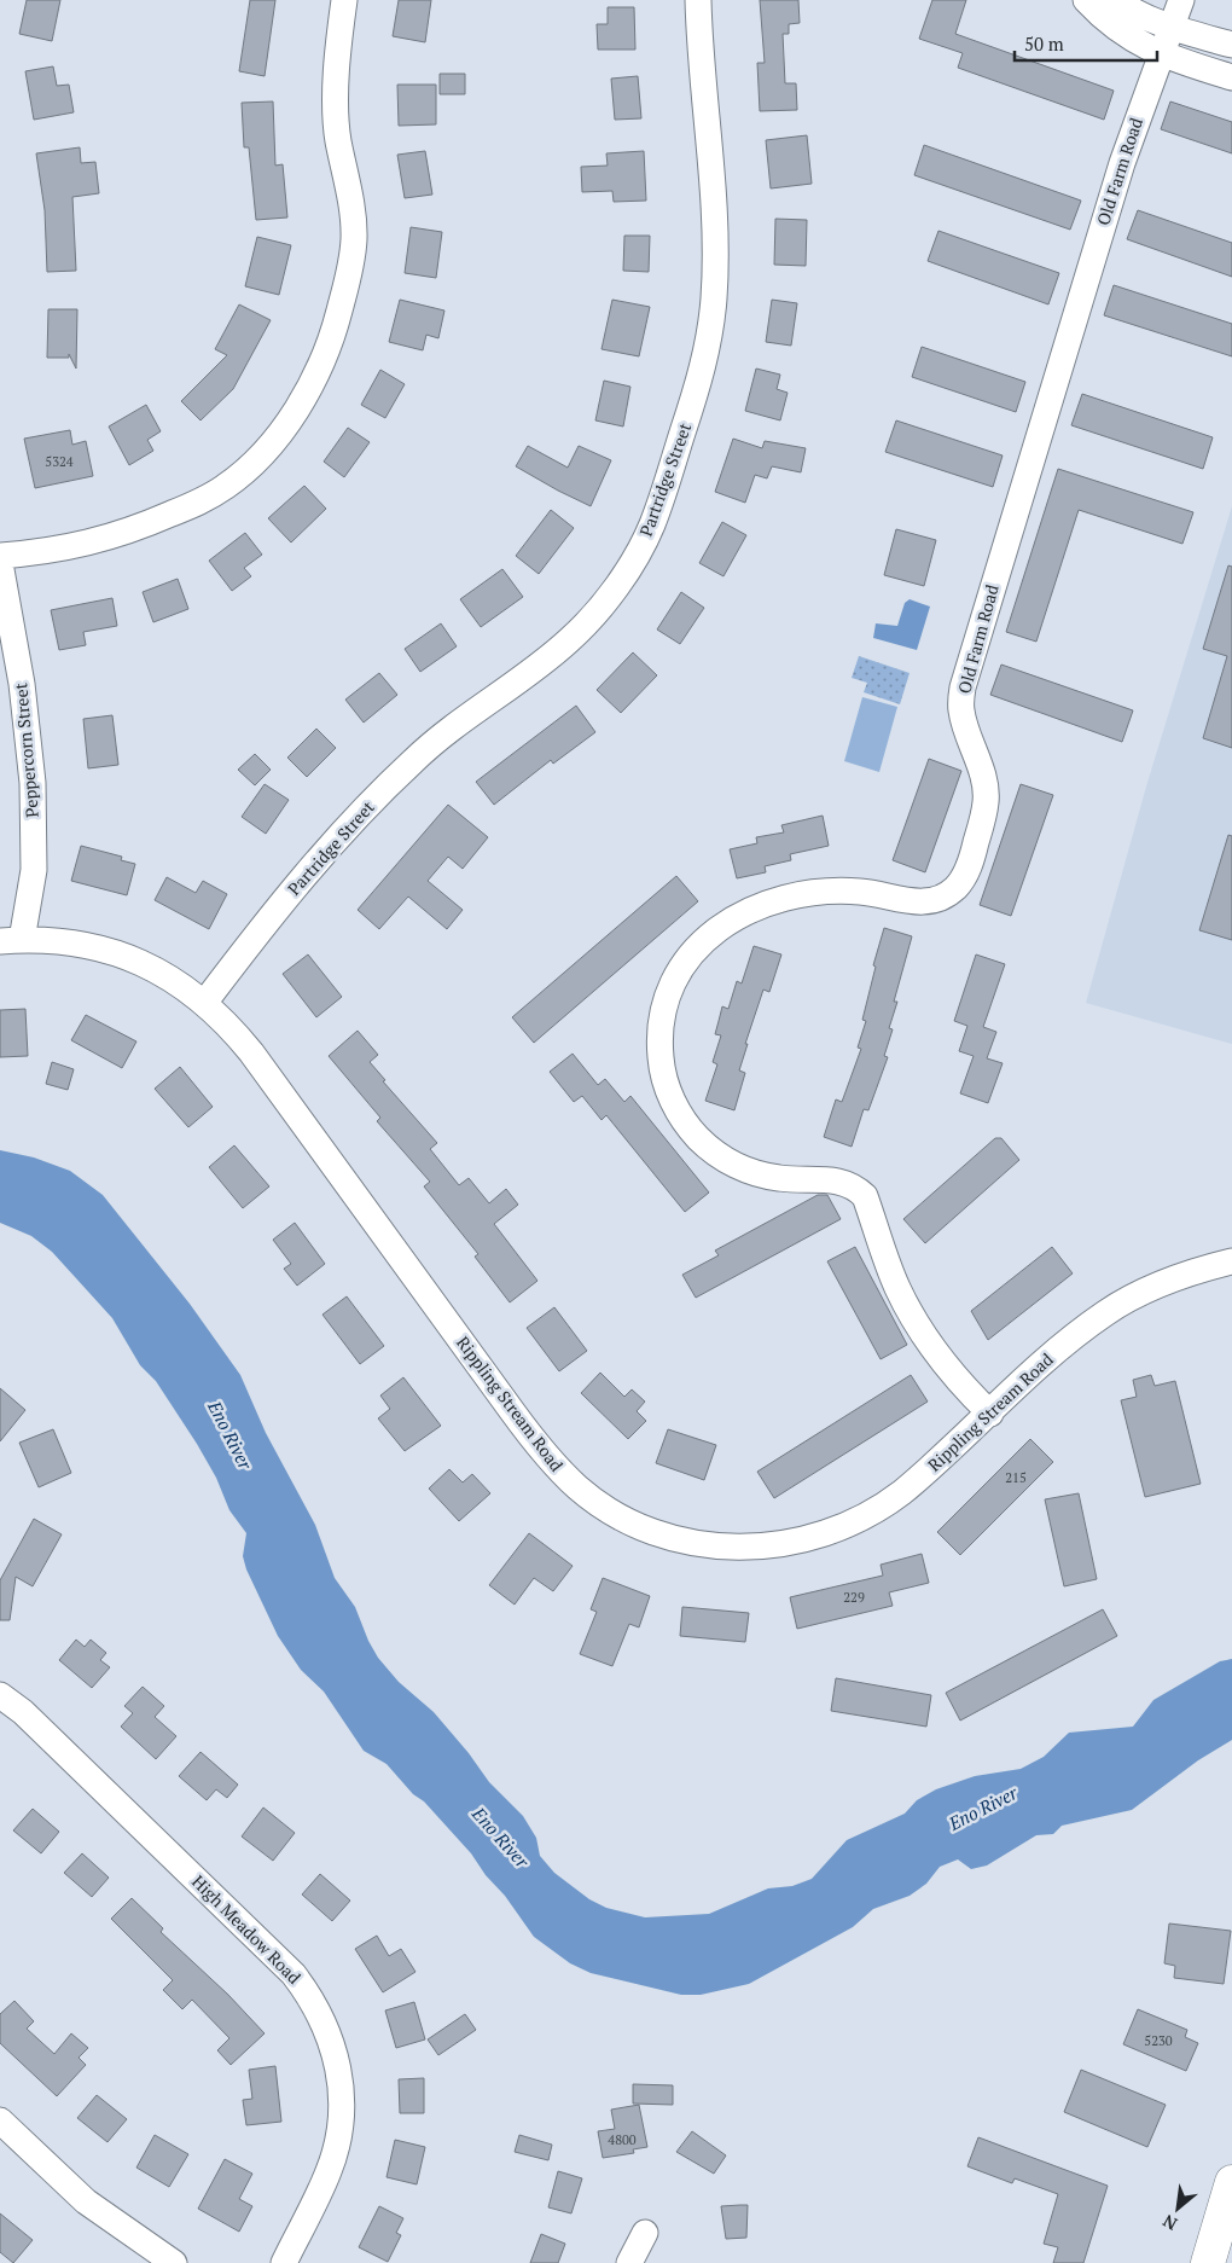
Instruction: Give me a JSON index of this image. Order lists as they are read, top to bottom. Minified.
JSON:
{"streets":{"street":["Old Farm Road","Partridge Street","Peppercorn Street","Rippling Stream Road","High Meadow Road"]},"crossings":[["Old Farm Road","Rippling Stream Road"],["Partridge Street","Rippling Stream Road"],["Peppercorn Street","Rippling Stream Road"]],"water":["Eno River"],"house_numbers":["5324","215","229","5230","4800"],"scale_bar":"50 m","north":"bottom left"}
